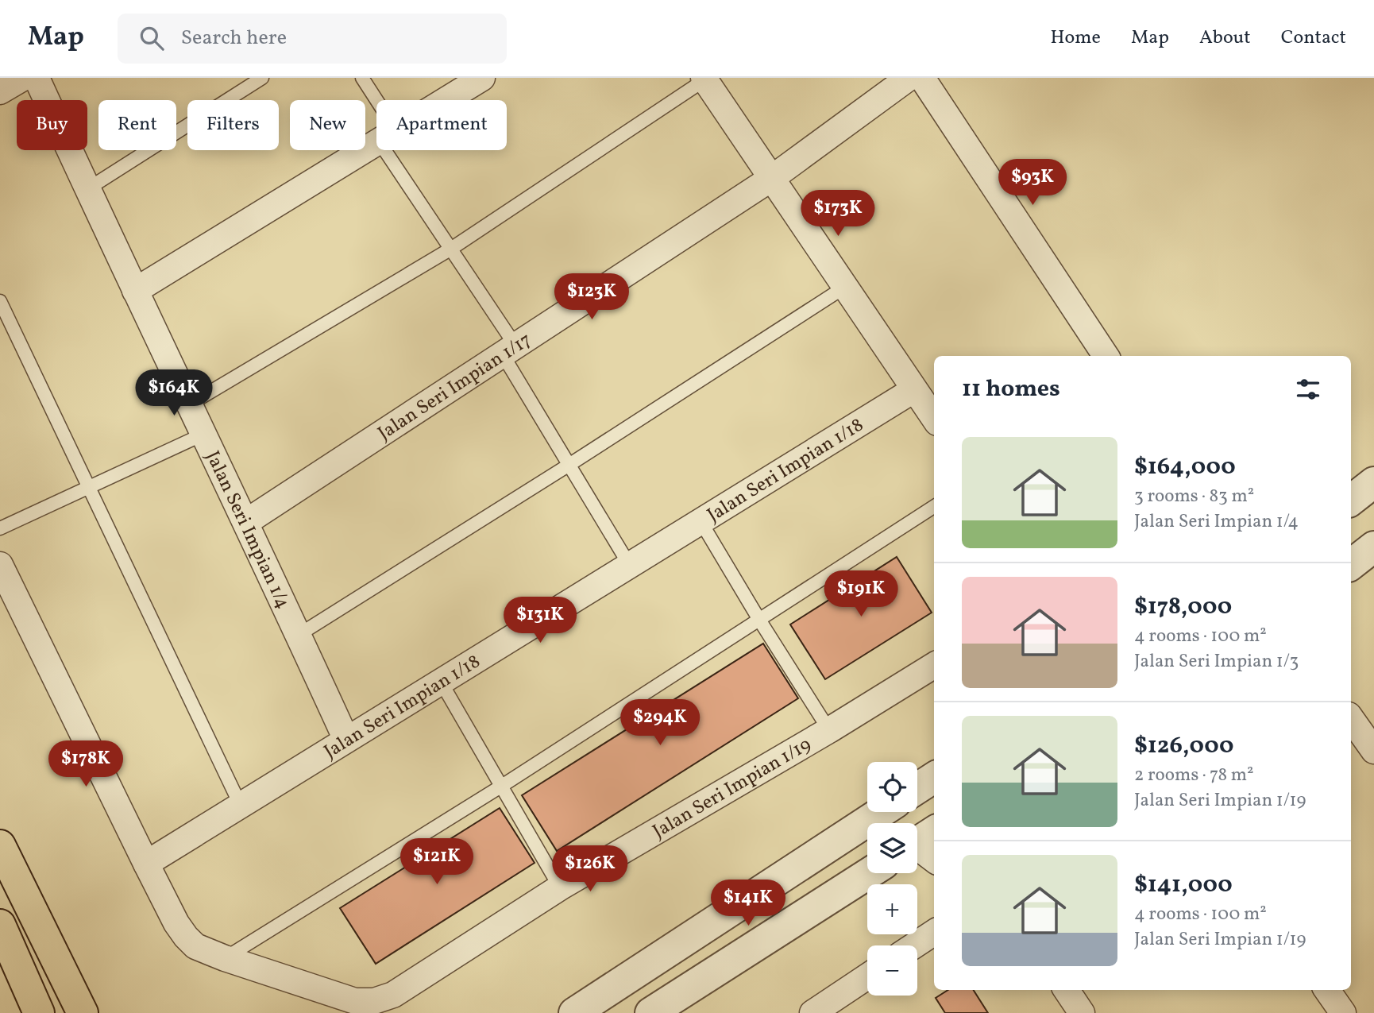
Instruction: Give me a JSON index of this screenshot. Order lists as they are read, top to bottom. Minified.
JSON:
{"streets":{"street":["Jalan Seri Impian 1/17","Jalan Seri Impian 1/18","Jalan Seri Impian 1/4","Jalan Seri Impian 1/19"]},"crossings":[["Jalan Seri Impian 1/17","Jalan Seri Impian 1/4"],["Jalan Seri Impian 1/18","Jalan Seri Impian 1/4"],["Jalan Seri Impian 1/18","Jalan Seri Impian 1/19"]],"page":{"header":"Map","search":"Search here","nav":["Home","Map","About","Contact"],"chip":["Buy","Rent","Filters","New","Apartment"],"price":["$93K","$173K","$123K","$164K","$191K","$131K","$294K","$178K","$121K","$126K","$141K"],"heading":"11 homes","list":[{"name":"$164,000","note":"3 rooms · 83 m² · Jalan Seri Impian 1/4"},{"name":"$178,000","note":"4 rooms · 100 m² · Jalan Seri Impian 1/3"},{"name":"$126,000","note":"2 rooms · 78 m² · Jalan Seri Impian 1/19"},{"name":"$141,000","note":"4 rooms · 100 m² · Jalan Seri Impian 1/19"}],"map_buttons":["+","−"]}}
